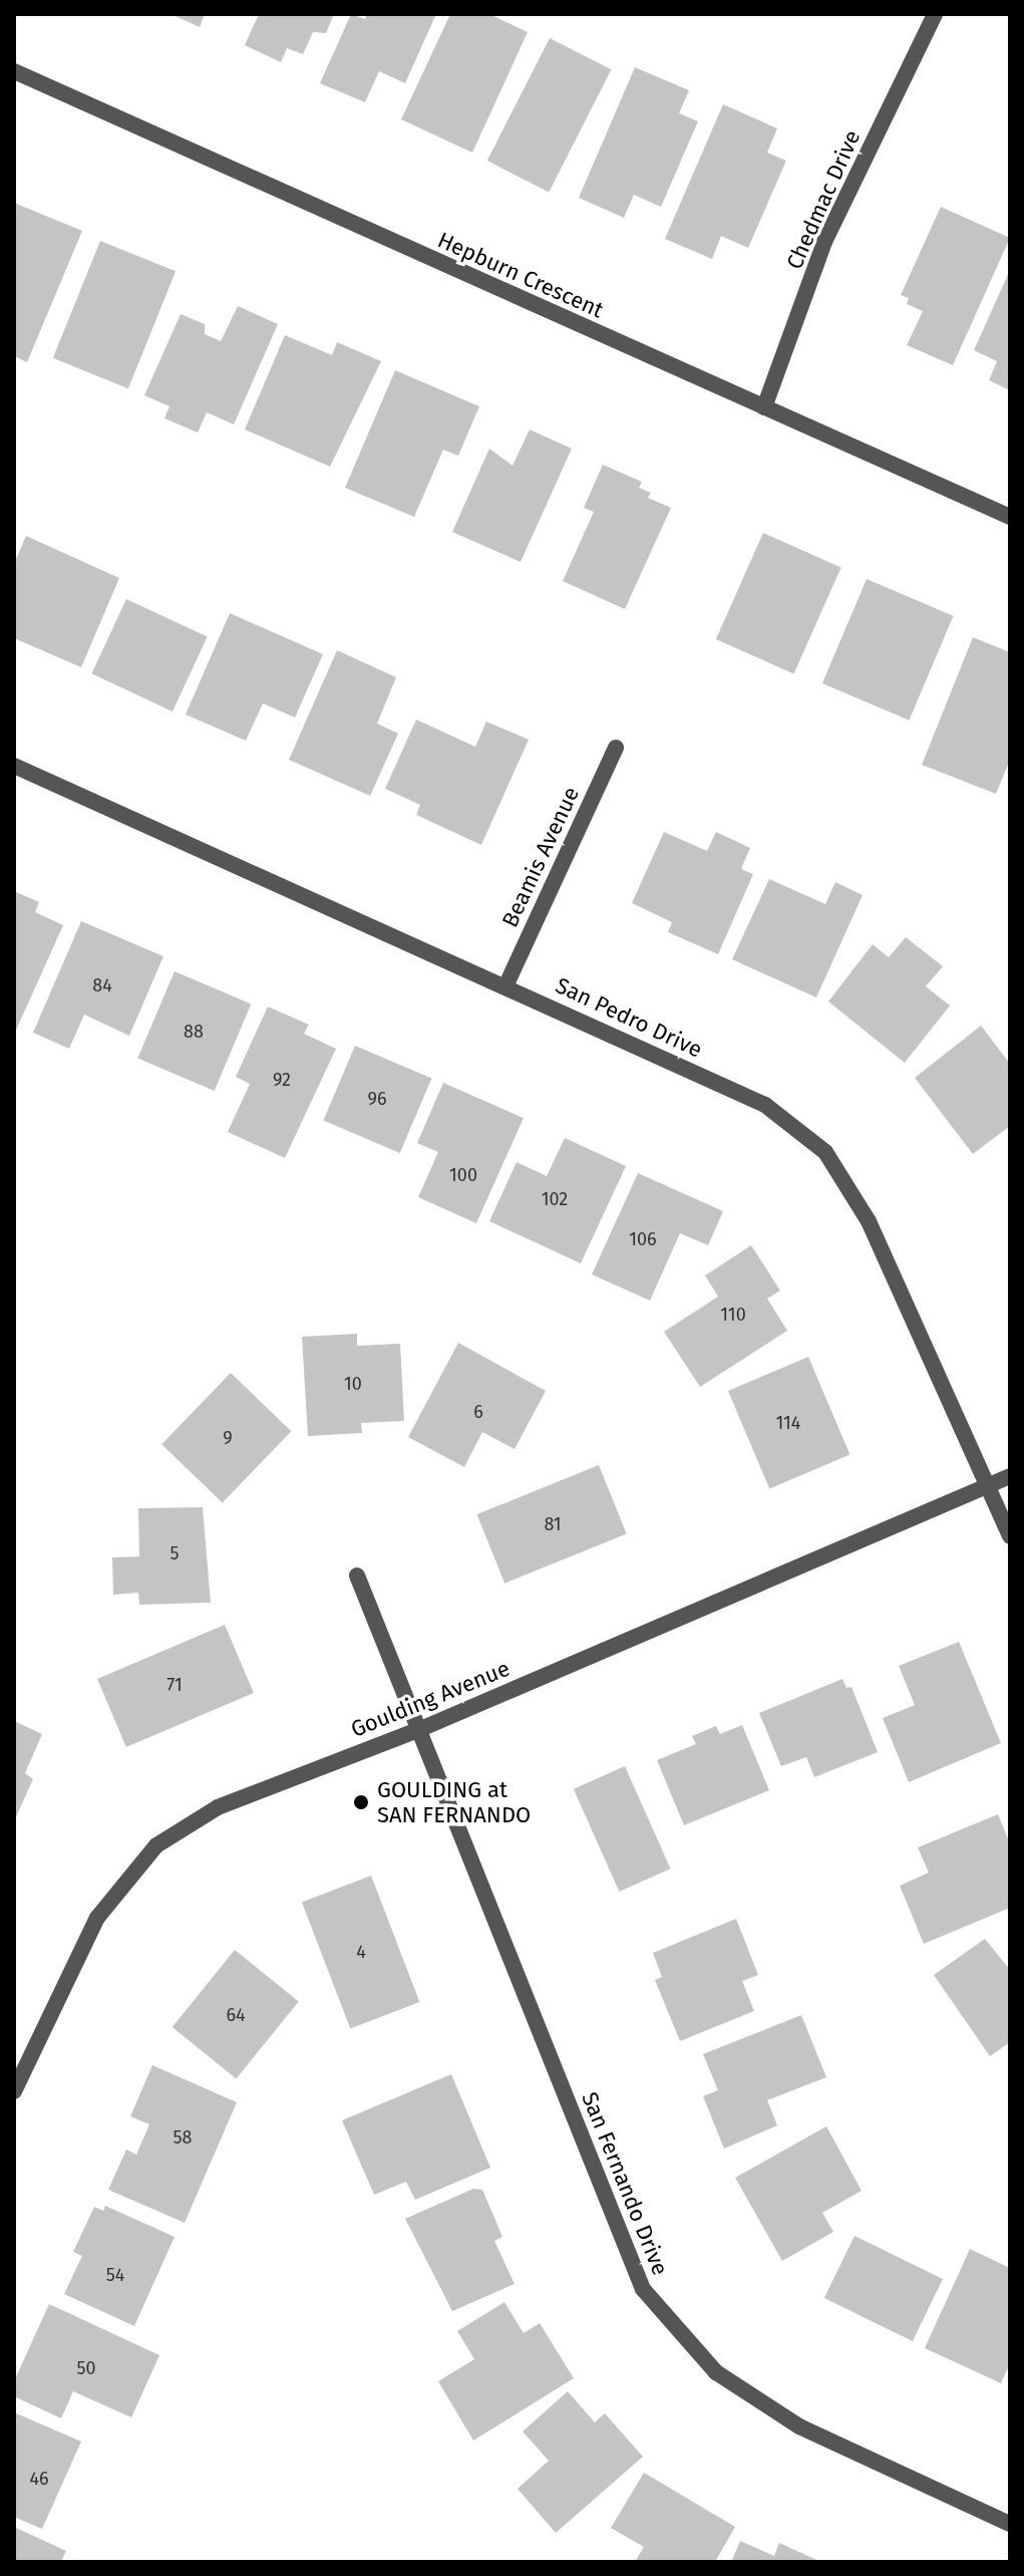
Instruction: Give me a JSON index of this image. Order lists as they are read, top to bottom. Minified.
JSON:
{"streets":{"street":["Chedmac Drive","Hepburn Crescent","Beamis Avenue","San Pedro Drive","Goulding Avenue","San Fernando Drive"]},"crossings":[["Chedmac Drive","Hepburn Crescent"],["Beamis Avenue","San Pedro Drive"],["San Pedro Drive","Goulding Avenue"],["Goulding Avenue","San Fernando Drive"]],"places":["GOULDING at SAN FERNANDO"],"house_numbers":["84","88","92","96","100","102","106","110","10","6","114","9","81","5","71","4","64","58","54","50","46"]}
